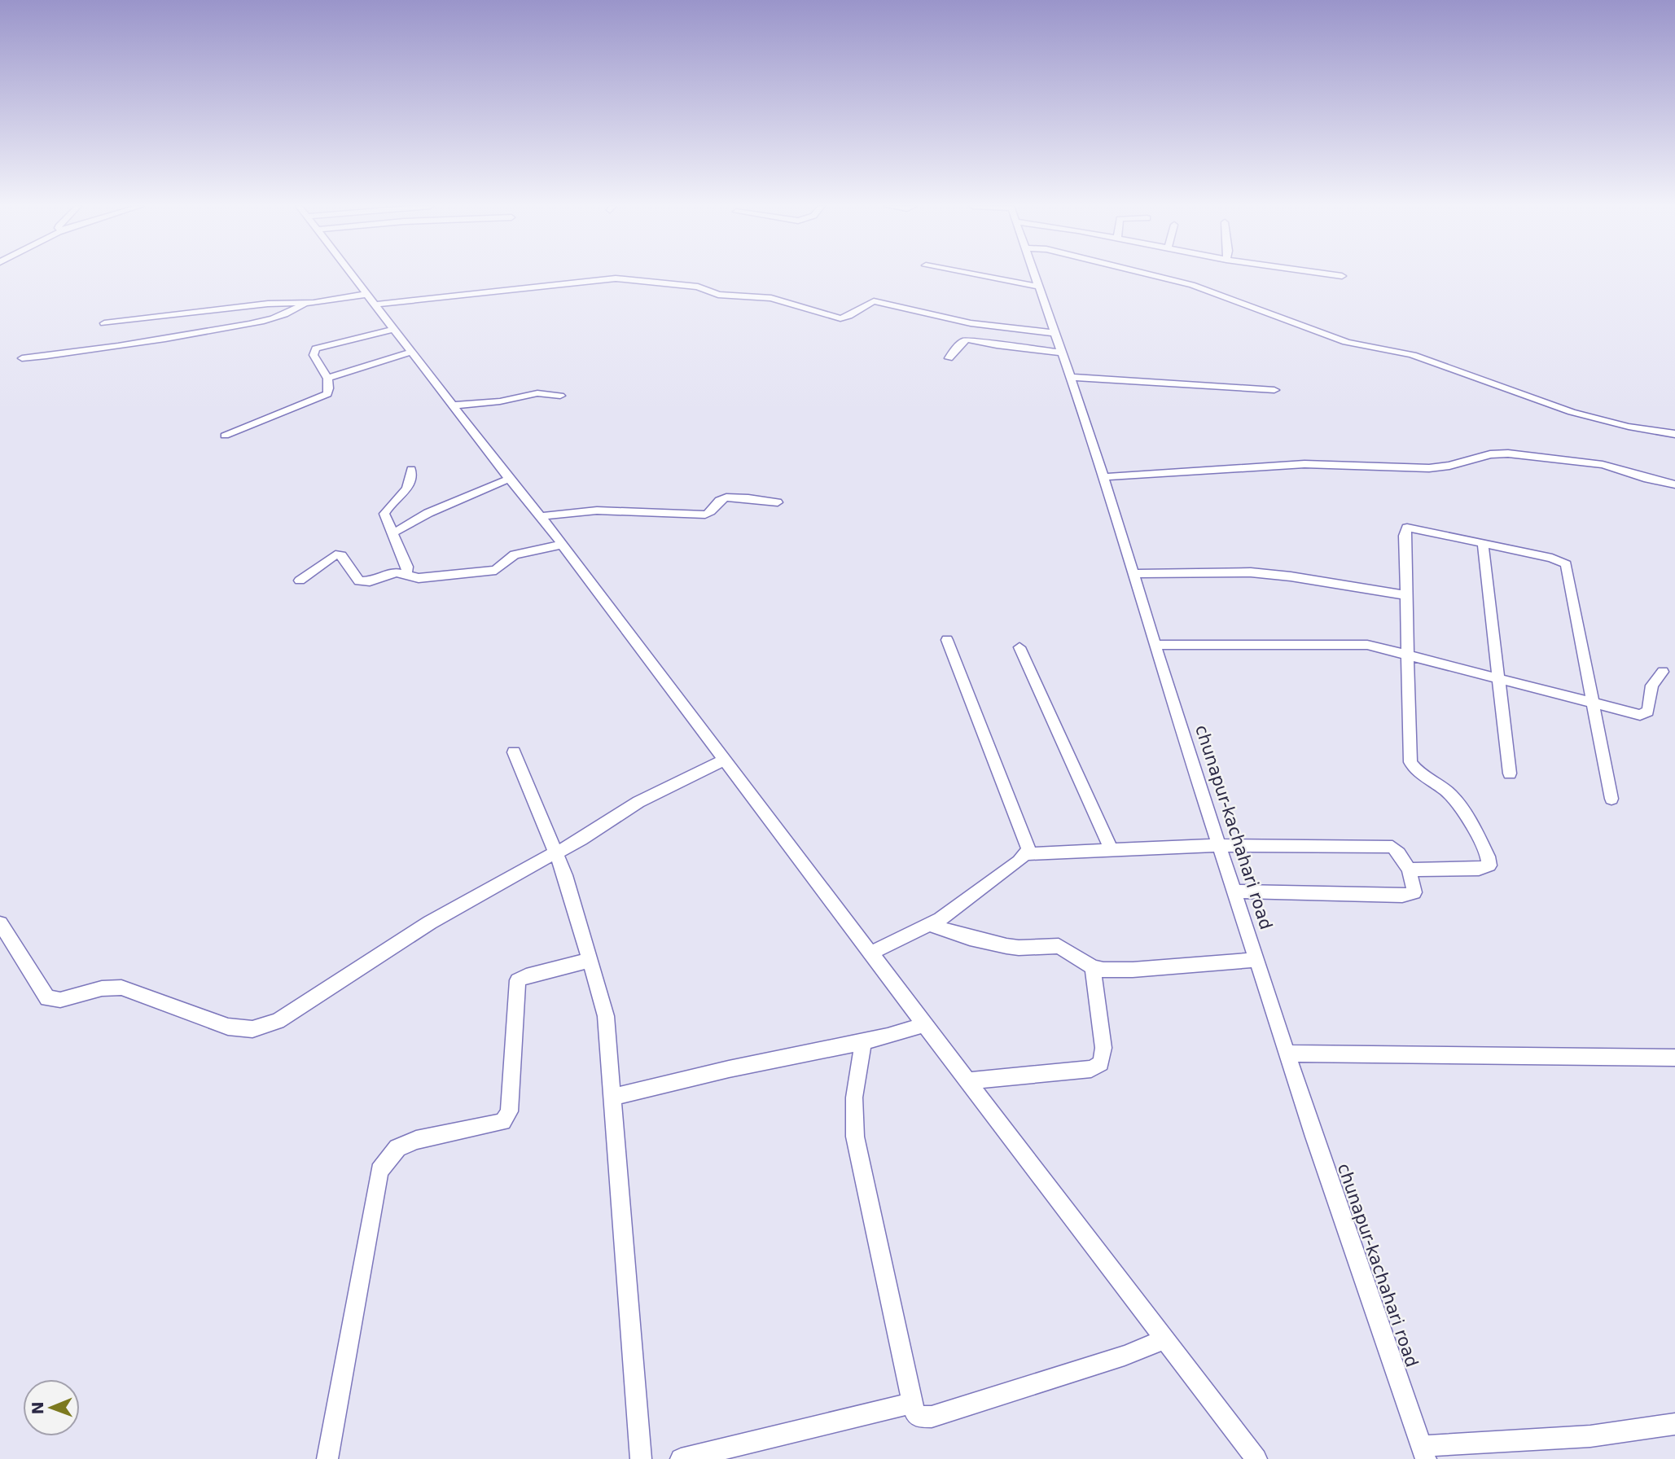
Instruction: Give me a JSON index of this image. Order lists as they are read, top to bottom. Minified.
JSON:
{"streets":{"street":["chunapur-kachahari road"]},"north":"left"}
